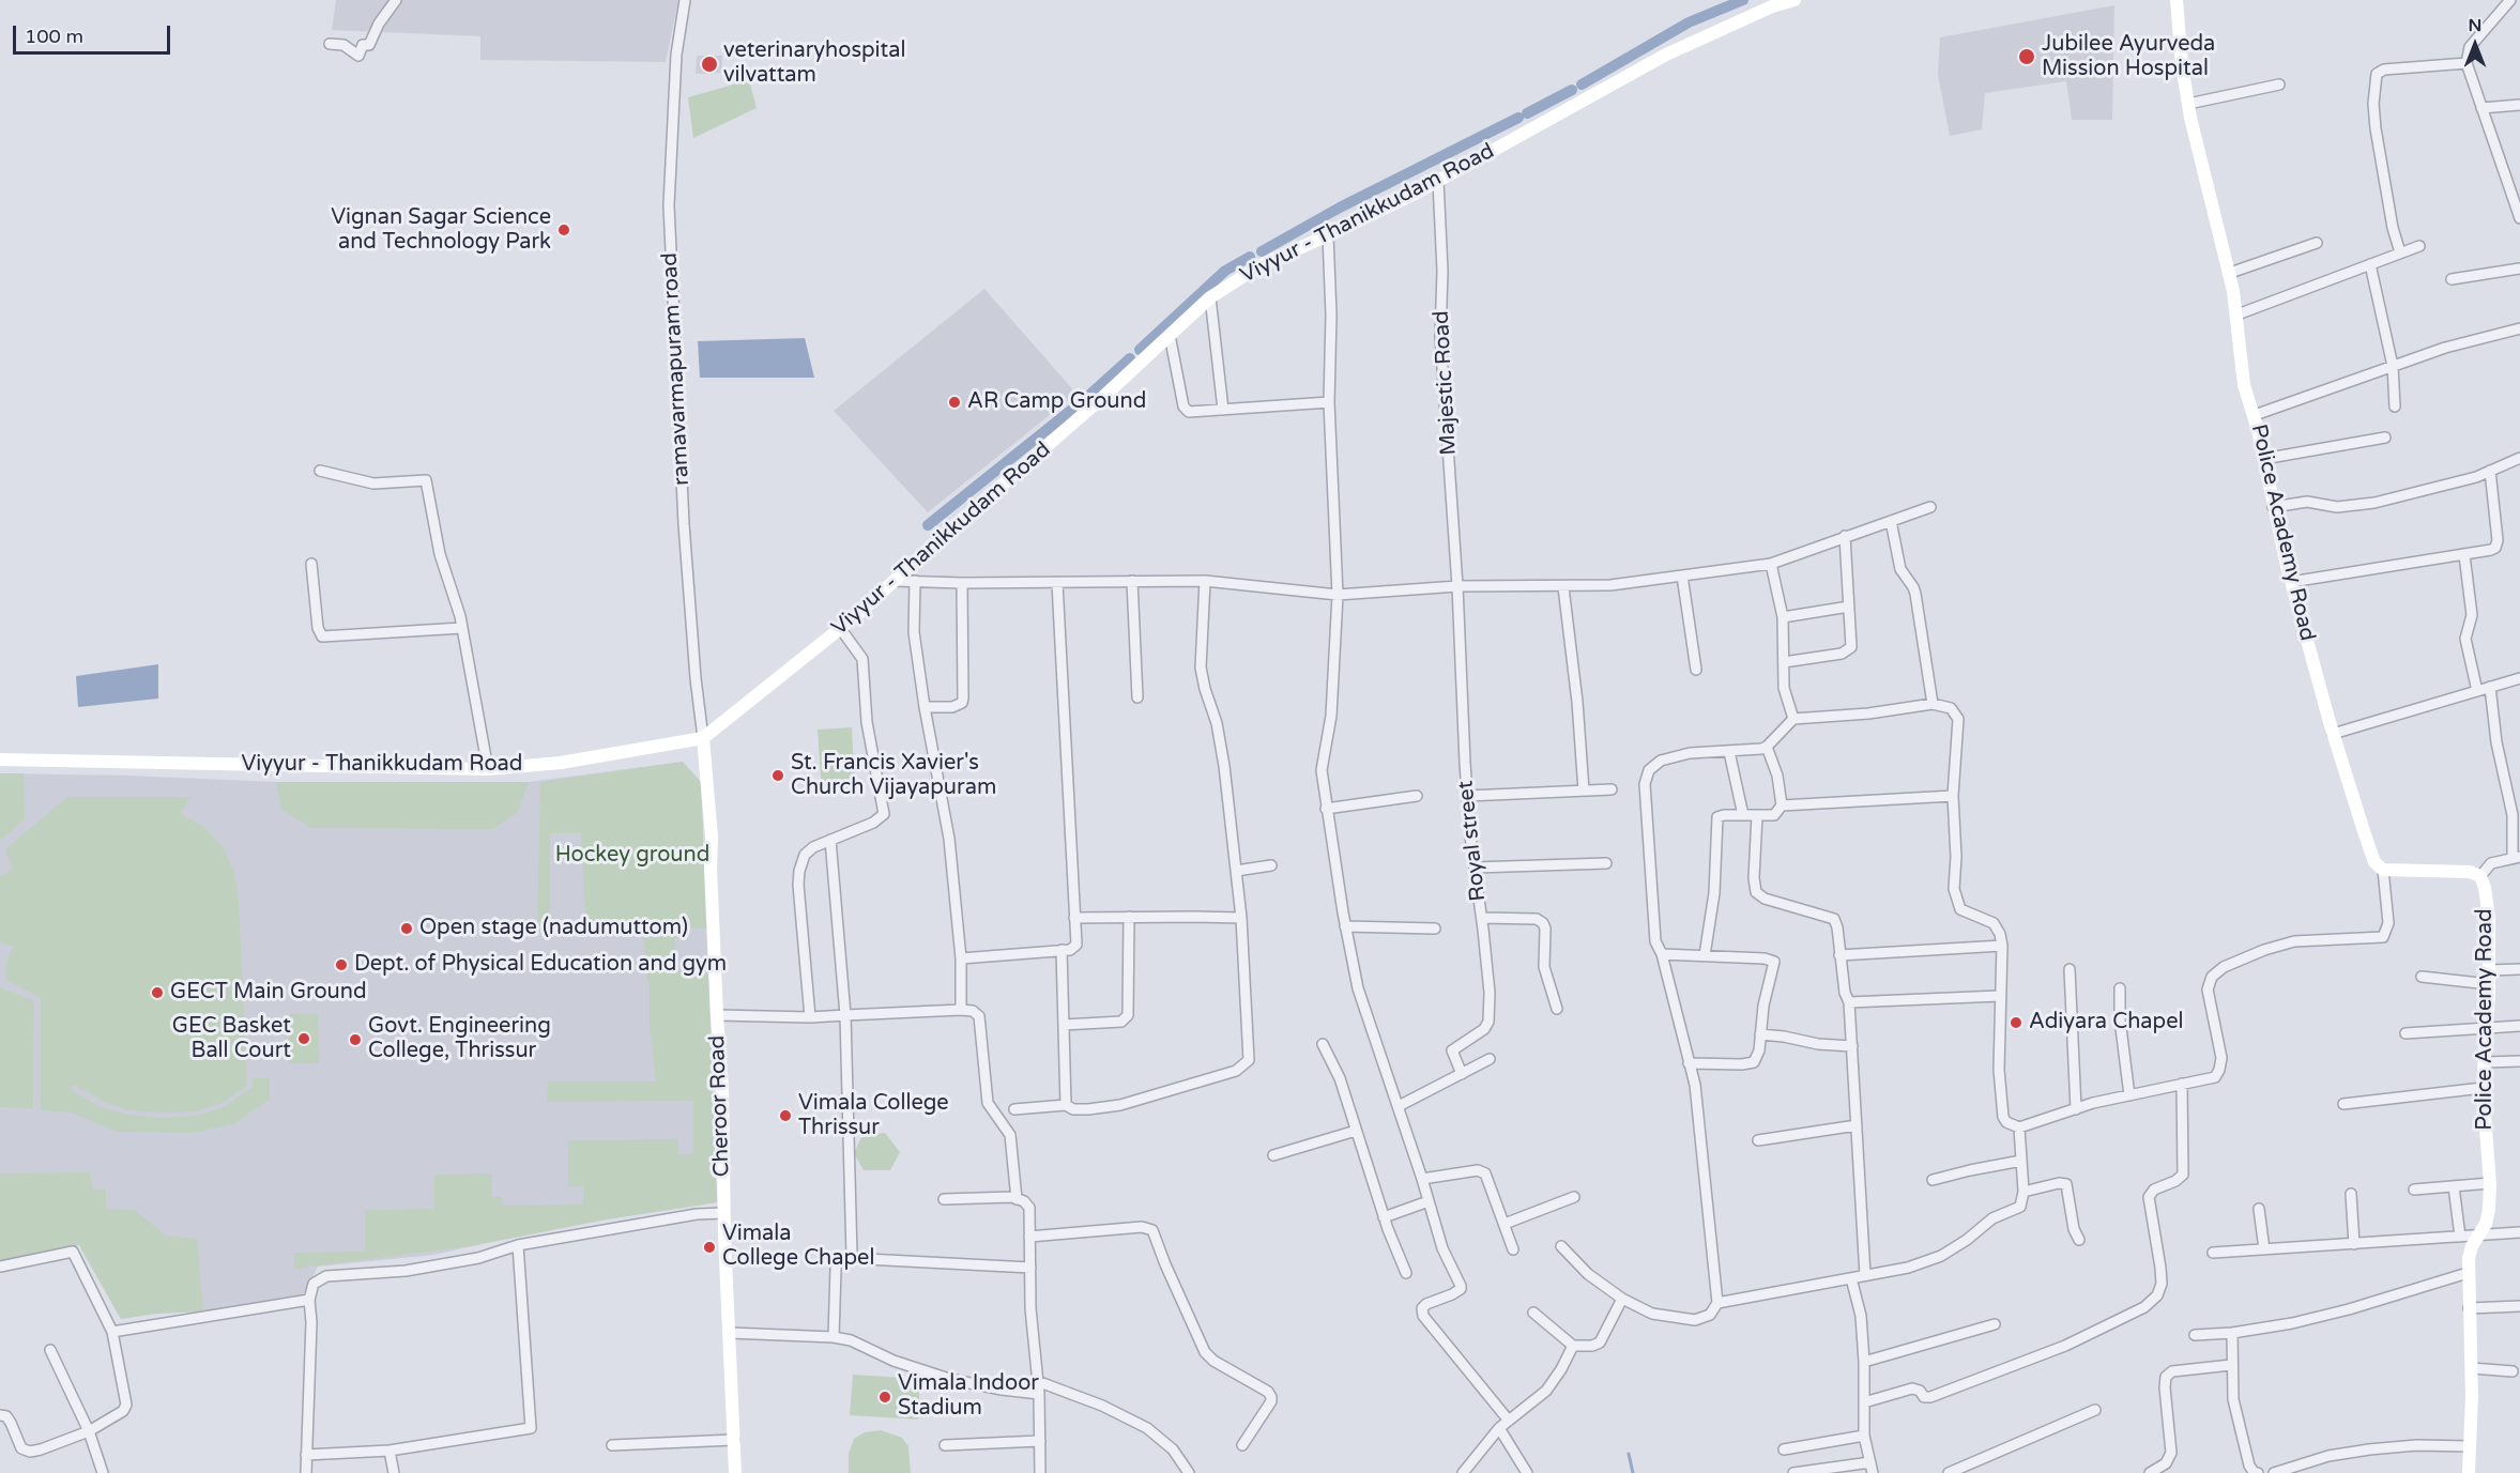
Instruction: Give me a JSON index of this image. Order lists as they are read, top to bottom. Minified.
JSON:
{"streets":{"main road":["Viyyur - Thanikkudam Road","Police Academy Road","Cheroor Road"],"street":["ramavarmapuram road","Majestic Road","Royal street"]},"crossings":[["Viyyur - Thanikkudam Road","ramavarmapuram road"],["Viyyur - Thanikkudam Road","Majestic Road"],["Viyyur - Thanikkudam Road","Cheroor Road"],["ramavarmapuram road","Cheroor Road"],["Majestic Road","Royal street"]],"parks":["Hockey ground"],"places":["Jubilee Ayurveda Mission Hospital","veterinaryhospital vilvattam","Vignan Sagar Science and Technology Park","AR Camp Ground","St. Francis Xavier's Church Vijayapuram","Open stage (nadumuttom)","Dept. of Physical Education and gym","GECT Main Ground","Adiyara Chapel","GEC Basket Ball Court","Govt. Engineering College, Thrissur","Vimala College Thrissur","Vimala College Chapel","Vimala Indoor Stadium"],"scale_bar":"100 m","north":"top"}
